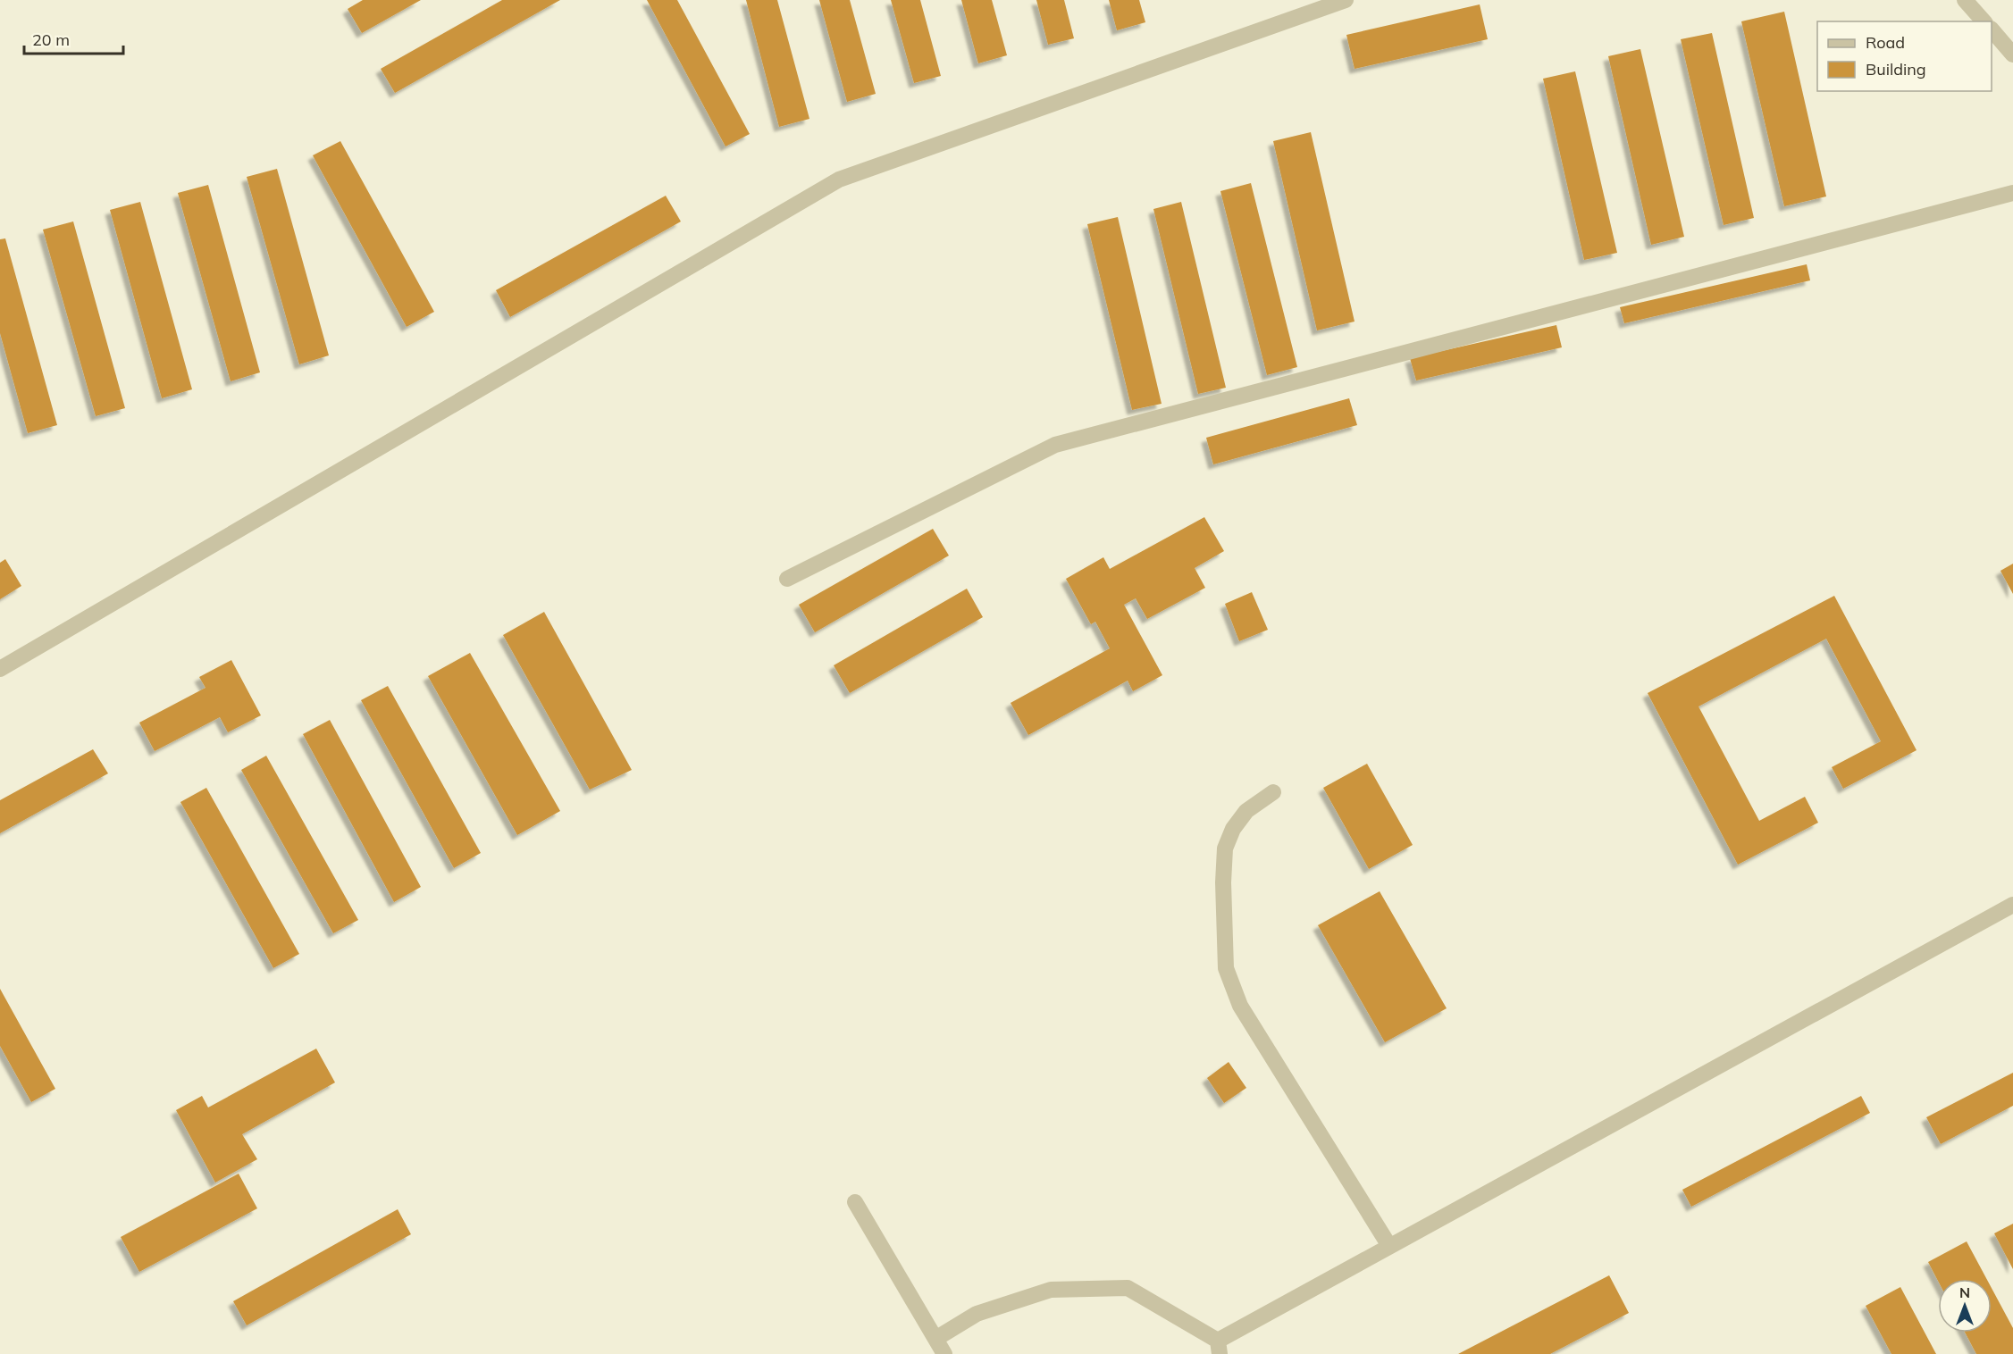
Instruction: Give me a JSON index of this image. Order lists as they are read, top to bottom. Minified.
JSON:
{"legend":["Road","Building"],"scale_bar":"20 m","north":"top"}
